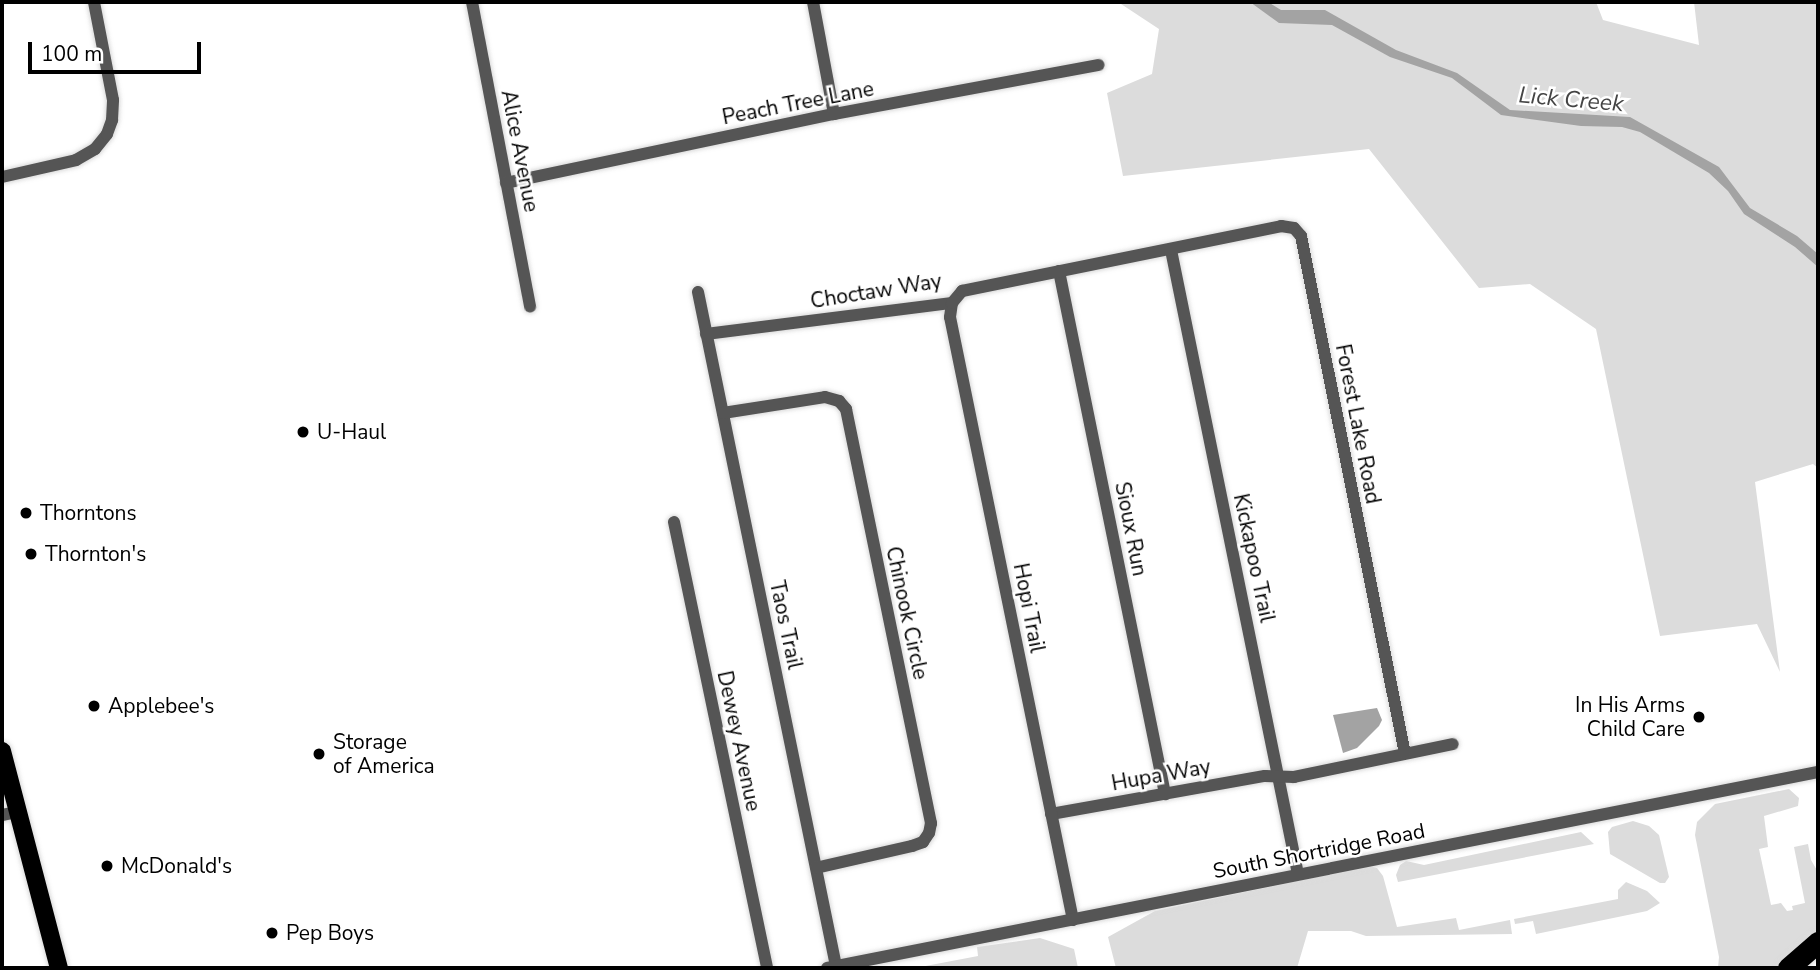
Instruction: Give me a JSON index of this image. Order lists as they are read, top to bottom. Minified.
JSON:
{"streets":{"street":["Peach Tree Lane","Alice Avenue","Choctaw Way","Forest Lake Road","Sioux Run","Kickapoo Trail","Hopi Trail","Chinook Circle","Taos Trail","Dewey Avenue","Hupa Way","South Shortridge Road"]},"crossings":[["Peach Tree Lane","Alice Avenue"],["Choctaw Way","Forest Lake Road"],["Choctaw Way","Sioux Run"],["Choctaw Way","Kickapoo Trail"],["Choctaw Way","Hopi Trail"],["Choctaw Way","Taos Trail"],["Forest Lake Road","Kickapoo Trail"],["Sioux Run","Hupa Way"],["Kickapoo Trail","Hupa Way"],["Kickapoo Trail","South Shortridge Road"],["Hopi Trail","Hupa Way"],["Hopi Trail","South Shortridge Road"],["Chinook Circle","Taos Trail"],["Taos Trail","South Shortridge Road"]],"water":["Lick Creek"],"places":["U-Haul","Thorntons","Thornton's","Applebee's","In His Arms Child Care","Storage of America","McDonald's","Pep Boys"],"scale_bar":"100 m"}
